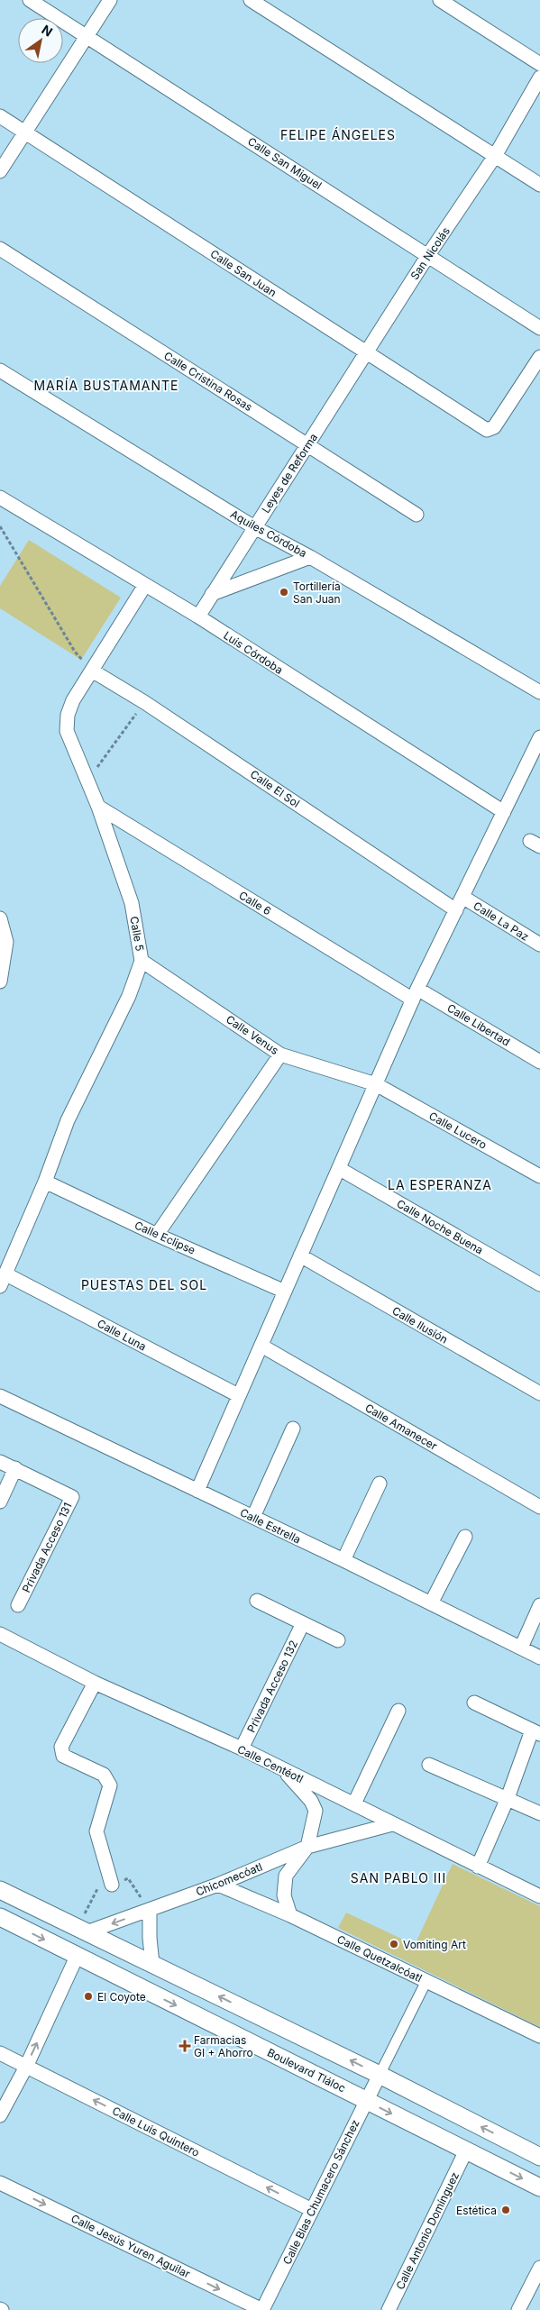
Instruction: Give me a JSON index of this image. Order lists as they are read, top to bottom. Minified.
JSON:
{"streets":{"street":["Calle San Miguel","San Nicolás","Calle San Juan","Calle Cristina Rosas","Leyes de Reforma","Aquiles Córdoba","Luis Córdoba","Calle El Sol","Calle 6","Calle La Paz","Calle 5","Calle Libertad","Calle Venus","Calle Lucero","Calle Noche Buena","Calle Eclipse","Calle Ilusión","Calle Luna","Calle Amanecer","Calle Estrella","Privada Acceso 131","Privada Acceso 132","Calle Centéotl","Chicomecóatl","Calle Quetzalcóatl","Boulevard Tláloc","Calle Luis Quintero","Calle Blas Chumacero Sánchez","Calle Antonio Domínguez","Calle Jesús Yuren Aguilar"]},"crossings":[["Calle San Miguel","San Nicolás"],["San Nicolás","Calle San Juan"],["San Nicolás","Leyes de Reforma"],["Calle San Juan","Leyes de Reforma"],["Calle Cristina Rosas","Leyes de Reforma"],["Leyes de Reforma","Aquiles Córdoba"],["Leyes de Reforma","Luis Córdoba"],["Luis Córdoba","Calle 5"],["Calle El Sol","Calle 5"],["Calle 6","Calle 5"],["Calle 6","Calle Libertad"],["Calle 5","Calle Venus"],["Calle 5","Calle Eclipse"],["Calle 5","Calle Luna"],["Calle Venus","Calle Lucero"],["Privada Acceso 132","Calle Centéotl"],["Calle Centéotl","Chicomecóatl"],["Chicomecóatl","Calle Quetzalcóatl"],["Boulevard Tláloc","Calle Blas Chumacero Sánchez"],["Boulevard Tláloc","Calle Antonio Domínguez"],["Calle Luis Quintero","Calle Blas Chumacero Sánchez"],["Calle Blas Chumacero Sánchez","Calle Jesús Yuren Aguilar"]],"one_way":["Calle Luis Quintero","Calle Jesús Yuren Aguilar"],"districts":["FELIPE ÁNGELES","MARÍA BUSTAMANTE","LA ESPERANZA","PUESTAS DEL SOL","SAN PABLO III"],"places":{"other":["Tortillería San Juan","Vomiting Art","El Coyote","Estética"],"health":["Farmacias GI + Ahorro"]},"north":"top right"}
